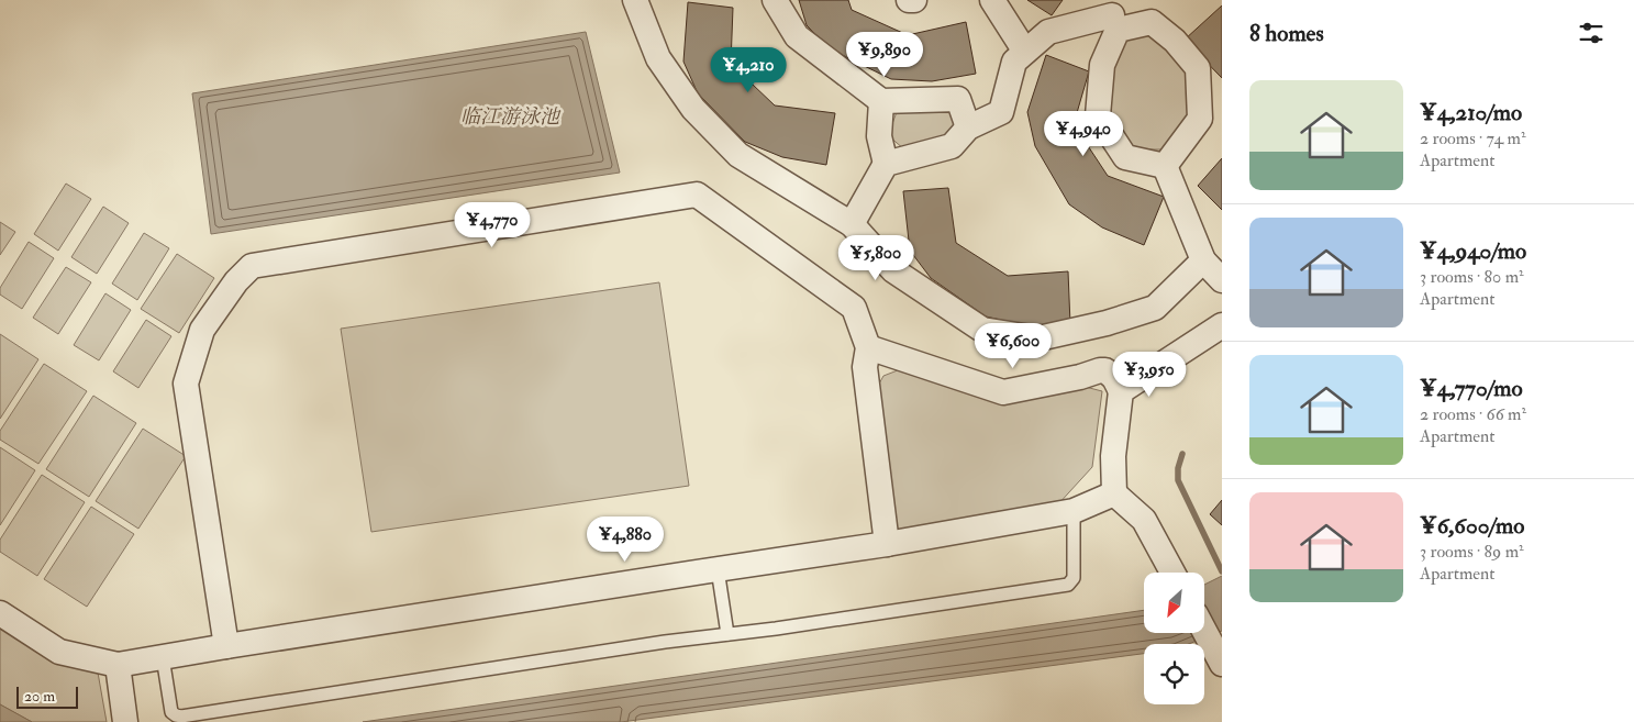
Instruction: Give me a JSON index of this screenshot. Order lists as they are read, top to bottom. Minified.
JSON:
{"water":["临江游泳池"],"scale_bar":"20 m","north":"bottom left","page":{"heading":"8 homes","price":["¥9,890","¥4,210","¥4,940","¥4,770","¥5,800","¥6,600","¥3,950","¥4,880"],"list":[{"name":"¥4,210/mo","note":"2 rooms · 74 m² · Apartment"},{"name":"¥4,940/mo","note":"3 rooms · 80 m² · Apartment"},{"name":"¥4,770/mo","note":"2 rooms · 66 m² · Apartment"},{"name":"¥6,600/mo","note":"3 rooms · 89 m² · Apartment"}],"scale":"20 m"}}
